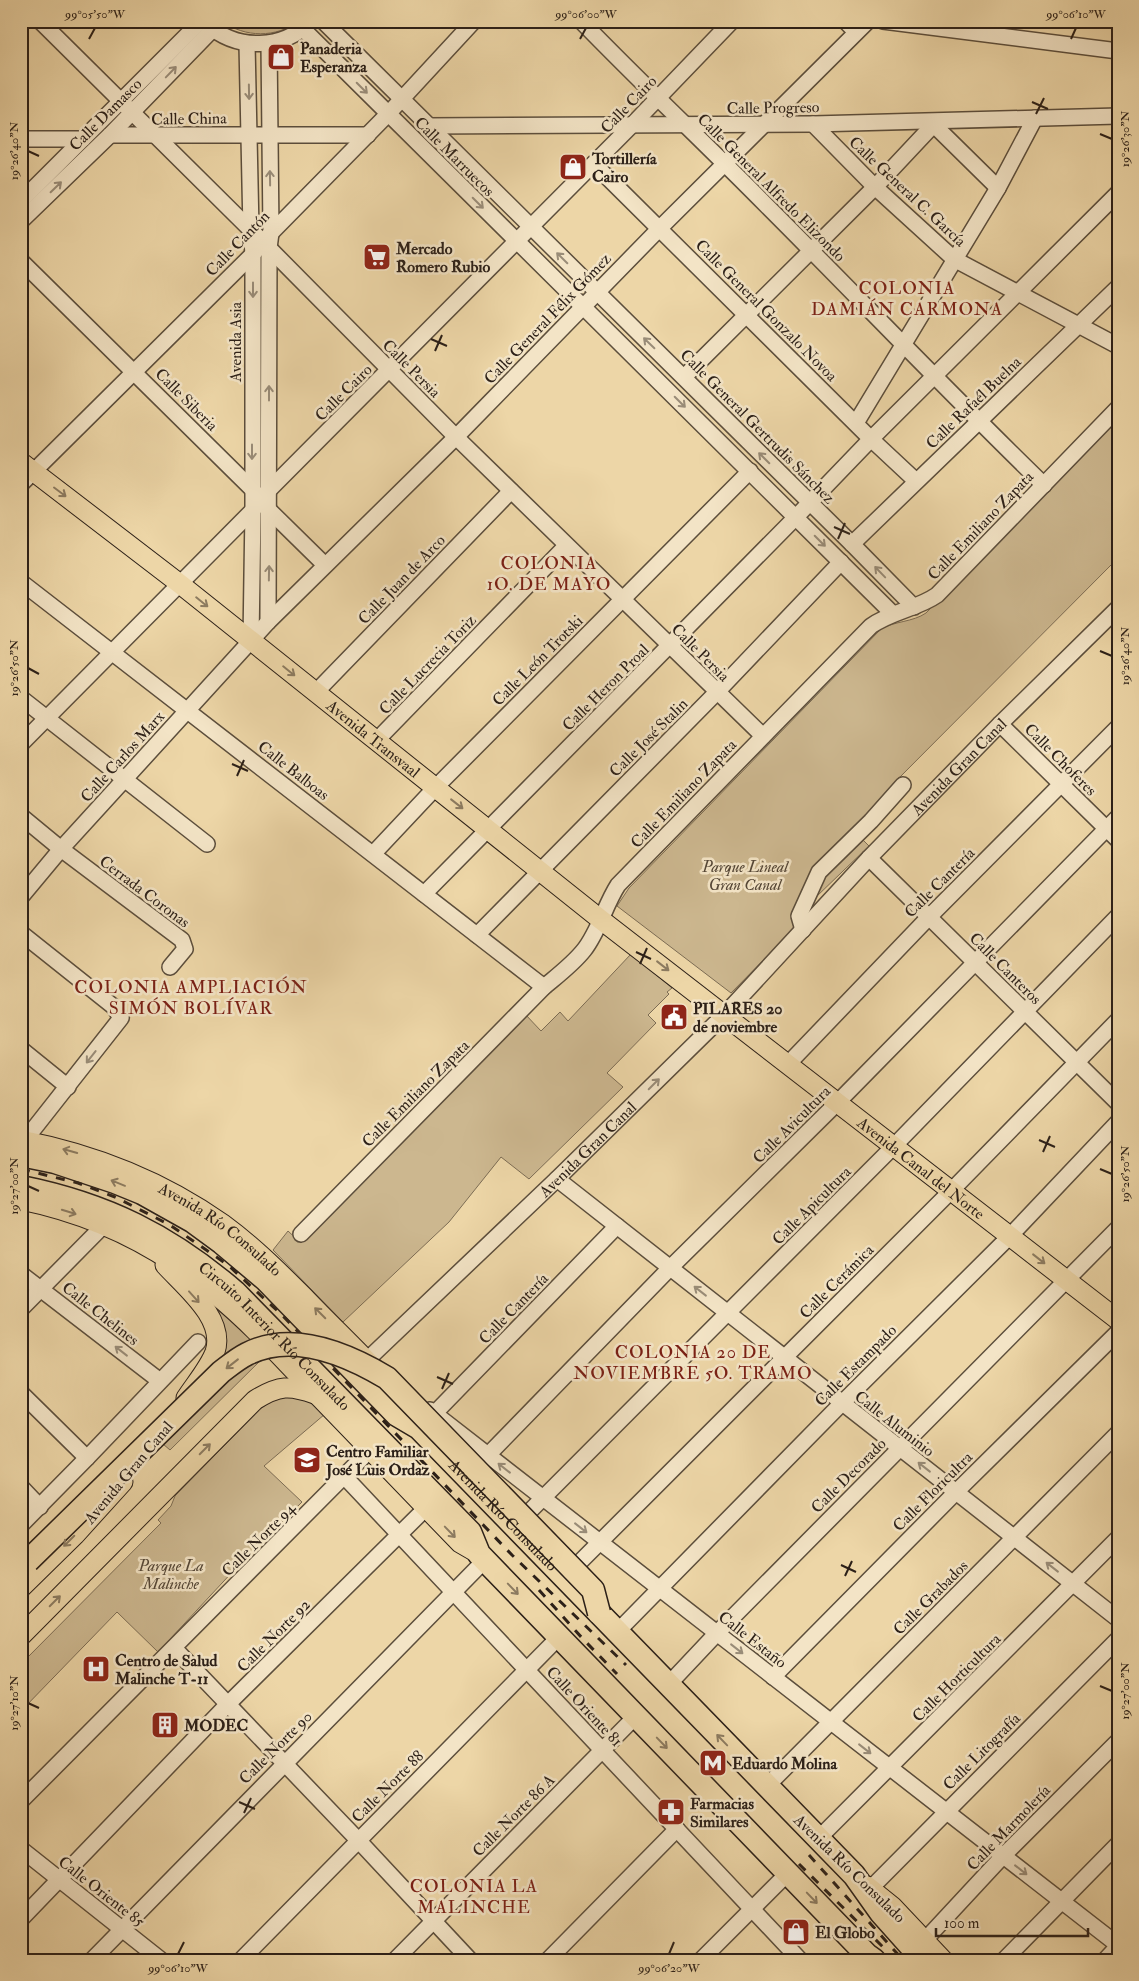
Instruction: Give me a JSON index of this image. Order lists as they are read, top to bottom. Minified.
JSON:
{"streets":{"highway":["Avenida Río Consulado","Circuito Interior Río Consulado"],"main road":["Avenida Transvaal","Avenida Gran Canal","Avenida Canal del Norte"],"street":["Calle Cairo","Calle Progreso","Calle Damasco","Calle China","Calle Marruecos","Calle General Alfredo Elizondo","Calle General C. García","Calle Cantón","Calle General Gonzalo Novoa","Calle General Félix Gómez","Avenida Asia","Calle Persia","Calle Siberia","Calle Rafaél Buelna","Calle General Gertrudis Sánchez","Calle Emiliano Zapata","Calle Juan de Arco","Calle León Trotski","Calle Lucrecia Toriz","Calle Heron Proal","Calle José Stalin","Calle Carlos Marx","Calle Choferes","Calle Balboas","Calle Cantería","Cerrada Coronas","Calle Canteros","Calle Avicultura","Calle Apicultura","Calle Cerámica","Calle Chelines","Calle Estampado","Calle Aluminio","Calle Decorado","Calle Floricultra","Calle Norte 94","Calle Grabados","Calle Norte 92","Calle Estaño","Calle Horticultura","Calle Oriente 81","Calle Norte 90","Calle Litografía","Calle Norte 88","Calle Norte 86 A","Calle Marmolería","Calle Oriente 85"]},"crossings":[["Calle Cairo","Calle Progreso"],["Calle Cairo","Calle Marruecos"],["Calle Cairo","Calle General Alfredo Elizondo"],["Calle Cairo","Calle General Gonzalo Novoa"],["Calle Cairo","Avenida Asia"],["Calle Cairo","Calle Persia"],["Calle Cairo","Calle Siberia"],["Calle Cairo","Avenida Transvaal"],["Calle Cairo","Calle Balboas"],["Calle Progreso","Calle Marruecos"],["Calle Progreso","Calle General Alfredo Elizondo"],["Calle Progreso","Calle General C. García"],["Calle Progreso","Calle General Félix Gómez"],["Calle Damasco","Calle China"],["Calle Damasco","Calle Persia"],["Calle China","Avenida Asia"],["Calle China","Calle Persia"],["Calle Marruecos","Calle Cantón"],["Calle Marruecos","Calle General Félix Gómez"],["Calle Marruecos","Calle General Gertrudis Sánchez"],["Calle General Alfredo Elizondo","Calle General Félix Gómez"],["Calle General Alfredo Elizondo","Calle Rafaél Buelna"],["Calle General Alfredo Elizondo","Calle Emiliano Zapata"],["Calle General Alfredo Elizondo","Calle Heron Proal"],["Calle General C. García","Calle Rafaél Buelna"],["Calle General C. García","Calle Heron Proal"],["Calle Cantón","Avenida Asia"],["Calle Cantón","Calle Persia"],["Calle Cantón","Calle Siberia"],["Calle Cantón","Avenida Transvaal"],["Calle General Gonzalo Novoa","Calle General Félix Gómez"],["Calle General Gonzalo Novoa","Calle Rafaél Buelna"],["Calle General Gonzalo Novoa","Calle Heron Proal"],["Calle General Félix Gómez","Avenida Asia"],["Calle General Félix Gómez","Calle Persia"],["Calle General Félix Gómez","Calle Siberia"],["Calle General Félix Gómez","Calle General Gertrudis Sánchez"],["Calle General Félix Gómez","Avenida Transvaal"],["Calle General Félix Gómez","Calle Carlos Marx"],["Avenida Asia","Calle Persia"],["Avenida Asia","Calle Siberia"],["Avenida Asia","Avenida Transvaal"],["Avenida Asia","Calle Carlos Marx"],["Calle Persia","Calle Emiliano Zapata"],["Calle Persia","Calle Juan de Arco"],["Calle Persia","Calle León Trotski"],["Calle Persia","Calle Lucrecia Toriz"],["Calle Persia","Calle Heron Proal"],["Calle Persia","Calle José Stalin"],["Calle Rafaél Buelna","Calle General Gertrudis Sánchez"],["Calle General Gertrudis Sánchez","Calle Emiliano Zapata"],["Calle General Gertrudis Sánchez","Calle Heron Proal"],["Calle Emiliano Zapata","Avenida Transvaal"],["Calle Emiliano Zapata","Calle Balboas"],["Calle Juan de Arco","Avenida Transvaal"],["Calle León Trotski","Avenida Transvaal"],["Calle León Trotski","Calle Balboas"],["Calle Lucrecia Toriz","Avenida Transvaal"],["Calle Heron Proal","Avenida Transvaal"],["Calle Heron Proal","Calle Balboas"],["Calle José Stalin","Avenida Transvaal"],["Calle José Stalin","Calle Balboas"],["Avenida Transvaal","Calle Carlos Marx"],["Avenida Transvaal","Avenida Gran Canal"],["Avenida Transvaal","Avenida Canal del Norte"],["Calle Carlos Marx","Calle Balboas"],["Calle Carlos Marx","Cerrada Coronas"],["Calle Choferes","Avenida Gran Canal"],["Calle Choferes","Calle Cantería"],["Calle Choferes","Calle Avicultura"],["Avenida Gran Canal","Calle Canteros"],["Avenida Gran Canal","Avenida Canal del Norte"],["Avenida Gran Canal","Avenida Río Consulado"],["Avenida Gran Canal","Calle Aluminio"],["Calle Cantería","Calle Canteros"],["Calle Cantería","Avenida Canal del Norte"],["Calle Cantería","Avenida Río Consulado"],["Calle Cantería","Circuito Interior Río Consulado"],["Calle Cantería","Calle Aluminio"],["Calle Cantería","Calle Estaño"],["Calle Canteros","Calle Avicultura"],["Calle Canteros","Calle Apicultura"],["Calle Canteros","Calle Cerámica"],["Calle Avicultura","Avenida Canal del Norte"],["Calle Avicultura","Calle Aluminio"],["Calle Avicultura","Calle Estaño"],["Avenida Canal del Norte","Calle Apicultura"],["Avenida Canal del Norte","Calle Cerámica"],["Avenida Canal del Norte","Calle Estampado"],["Avenida Canal del Norte","Calle Decorado"],["Calle Apicultura","Calle Aluminio"],["Calle Apicultura","Calle Estaño"],["Avenida Río Consulado","Circuito Interior Río Consulado"],["Avenida Río Consulado","Calle Estampado"],["Avenida Río Consulado","Calle Decorado"],["Avenida Río Consulado","Calle Grabados"],["Avenida Río Consulado","Calle Estaño"],["Avenida Río Consulado","Calle Horticultura"],["Avenida Río Consulado","Calle Litografía"],["Calle Cerámica","Calle Aluminio"],["Calle Cerámica","Calle Estaño"],["Circuito Interior Río Consulado","Calle Estaño"],["Circuito Interior Río Consulado","Calle Norte 90"],["Calle Estampado","Calle Aluminio"],["Calle Estampado","Calle Estaño"],["Calle Aluminio","Calle Decorado"],["Calle Aluminio","Calle Floricultra"],["Calle Aluminio","Calle Grabados"],["Calle Aluminio","Calle Horticultura"],["Calle Decorado","Calle Estaño"],["Calle Floricultra","Calle Estaño"],["Calle Norte 94","Calle Oriente 81"],["Calle Grabados","Calle Estaño"],["Calle Norte 92","Calle Oriente 81"],["Calle Norte 92","Calle Oriente 85"],["Calle Estaño","Calle Horticultura"],["Calle Estaño","Calle Litografía"],["Calle Estaño","Calle Marmolería"],["Calle Oriente 81","Calle Norte 90"],["Calle Oriente 81","Calle Norte 88"],["Calle Oriente 81","Calle Norte 86 A"],["Calle Norte 90","Calle Oriente 85"]],"one_way":["Avenida Transvaal"],"districts":["COLONIA DAMIÁN CARMONA","COLONIA 1O. DE MAYO","COLONIA AMPLIACIÓN SIMÓN BOLÍVAR","COLONIA 20 DE NOVIEMBRE 5O. TRAMO","COLONIA LA MALINCHE"],"parks":["Parque Lineal Gran Canal","Parque La Malinche"],"places":{"shop":["Panaderia Esperanza","Tortillería Cairo","El Globo"],"supermarket":["Mercado Romero Rubio"],"public building":["PILARES 20 de noviembre"],"school or university":["Centro Familiar José Luis Ordaz"],"hospital":["Centro de Salud Malinche T-11"],"building":["MODEC"],"metro station":["Eduardo Molina"],"pharmacy":["Farmacias Similares"]},"scale_bar":"100 m","coordinates":["99°05'50\"W","99°06'00\"W","99°06'10\"W","19°26'30\"N","19°26'40\"N","19°26'50\"N","19°27'00\"N","19°27'10\"N","99°06'20\"W"]}
